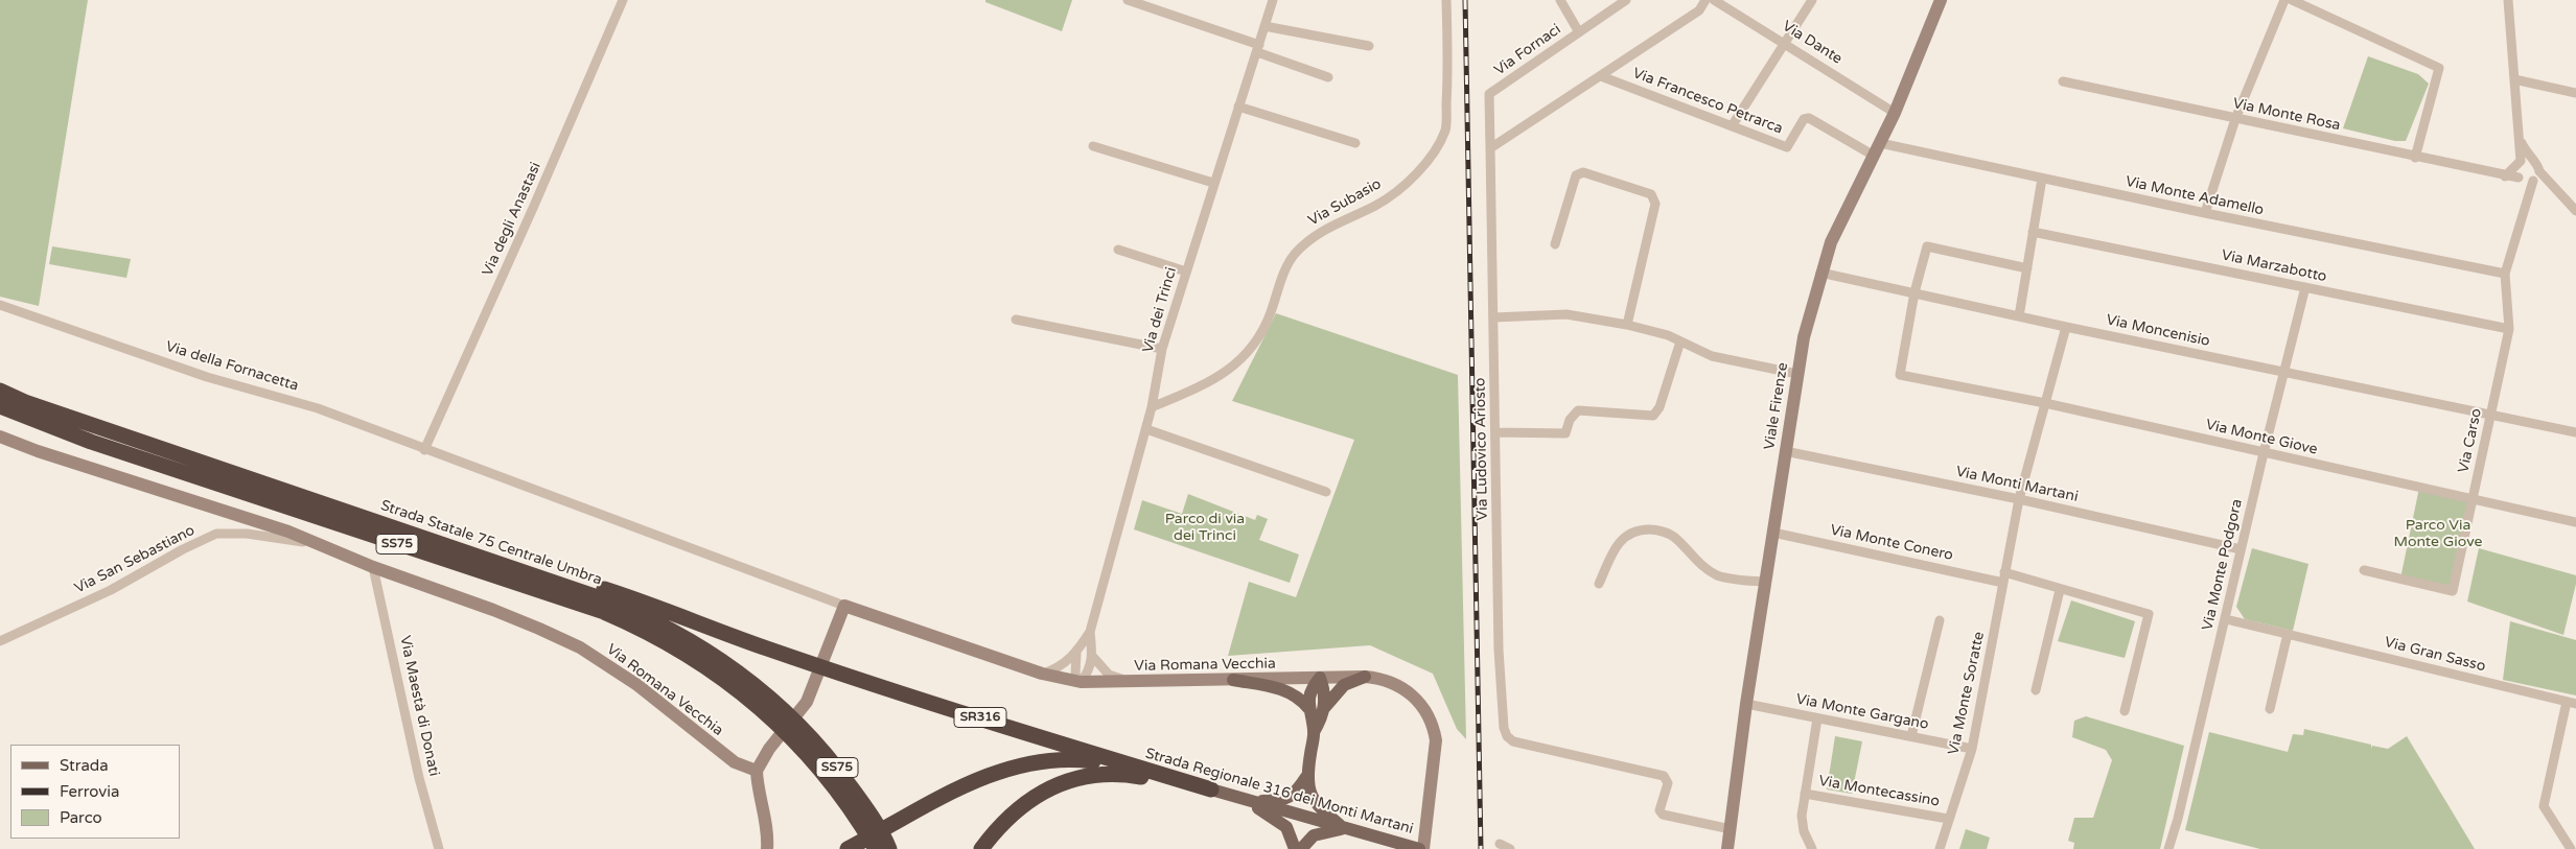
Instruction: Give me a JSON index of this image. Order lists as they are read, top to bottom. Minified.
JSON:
{"streets":{"highway":["Strada Statale 75 Centrale Umbra","SS75","SR316","Strada Regionale 316 dei Monti Martani"],"street":["Via Dante","Via Fornaci","Via Francesco Petrarca","Via Monte Rosa","Via Monte Adamello","Via Subasio","Via degli Anastasi","Via Marzabotto","Via dei Trinci","Via Moncenisio","Via della Fornacetta","Viale Firenze","Via Monte Giove","Via Carso","Via Ludovico Ariosto","Via Monti Martani","Via Monte Conero","Via San Sebastiano","Via Monte Podgora","Via Gran Sasso","Via Romana Vecchia","Via Monte Soratte","Via Maestà di Donati","Via Monte Gargano","Via Montecassino"]},"crossings":[["Via Dante","Viale Firenze"],["Via Fornaci","Via Ludovico Ariosto"],["Via Francesco Petrarca","Via Monte Adamello"],["Via Francesco Petrarca","Viale Firenze"],["Via Monte Rosa","Via Carso"],["Via Monte Adamello","Viale Firenze"],["Via Monte Adamello","Via Carso"],["Via Subasio","Via dei Trinci"],["Via degli Anastasi","Via della Fornacetta"],["Via degli Anastasi","Via Romana Vecchia"],["Via Marzabotto","Via Carso"],["Via Marzabotto","Via Monte Podgora"],["Via dei Trinci","Via Romana Vecchia"],["Via Moncenisio","Viale Firenze"],["Via Moncenisio","Via Monte Giove"],["Via Moncenisio","Via Carso"],["Via Moncenisio","Via Monte Podgora"],["Via della Fornacetta","Via Romana Vecchia"],["Viale Firenze","Via Ludovico Ariosto"],["Viale Firenze","Via Monti Martani"],["Viale Firenze","Via Monte Conero"],["Viale Firenze","Via Monte Gargano"],["Via Monte Giove","Via Carso"],["Via Monte Giove","Via Monte Podgora"],["Via Monti Martani","Via Monte Podgora"],["Via Monti Martani","Via Monte Soratte"],["Strada Statale 75 Centrale Umbra","SR316"],["Via Monte Conero","Via Monte Soratte"],["Via San Sebastiano","Via Romana Vecchia"],["Via Monte Podgora","Via Gran Sasso"],["Via Romana Vecchia","Via Maestà di Donati"],["Via Romana Vecchia","Strada Regionale 316 dei Monti Martani"],["Via Monte Soratte","Via Monte Gargano"],["Via Monte Soratte","Via Montecassino"],["SR316","Strada Regionale 316 dei Monti Martani"]],"parks":["Parco di via dei Trinci","Parco Via Monte Giove"],"legend":["Strada","Ferrovia","Parco"]}
